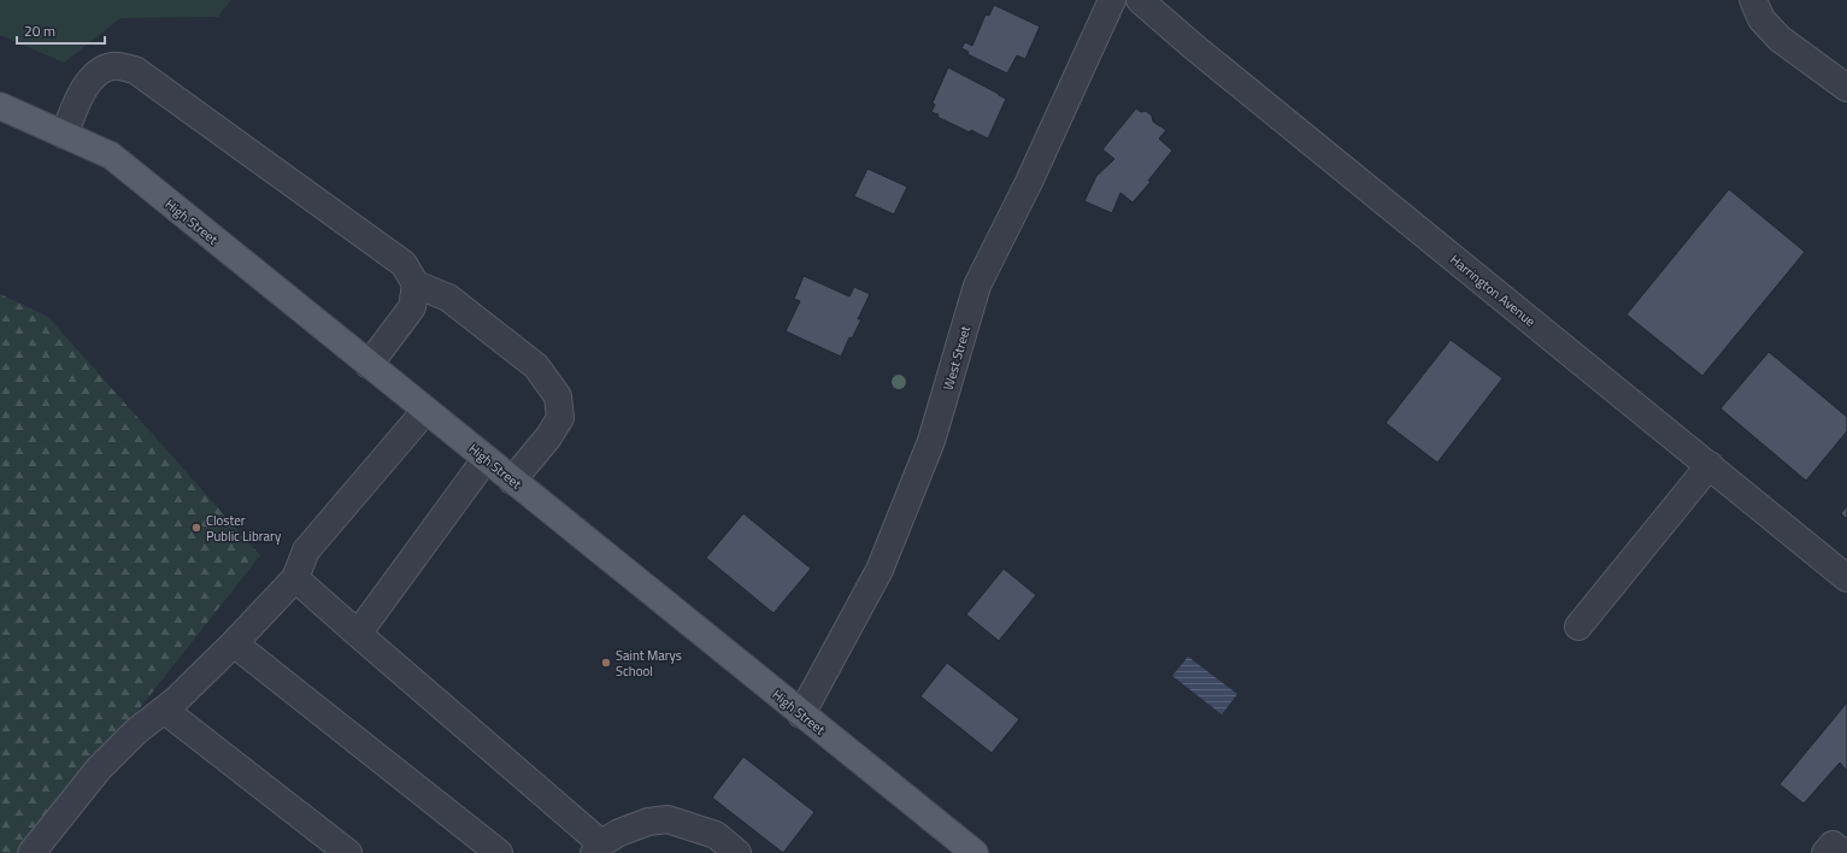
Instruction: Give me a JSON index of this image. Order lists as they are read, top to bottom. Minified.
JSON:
{"streets":{"main road":["High Street"],"street":["Harrington Avenue","West Street"]},"crossings":[["High Street","West Street"]],"places":["Closter Public Library","Saint Marys School"],"scale_bar":"20 m"}
